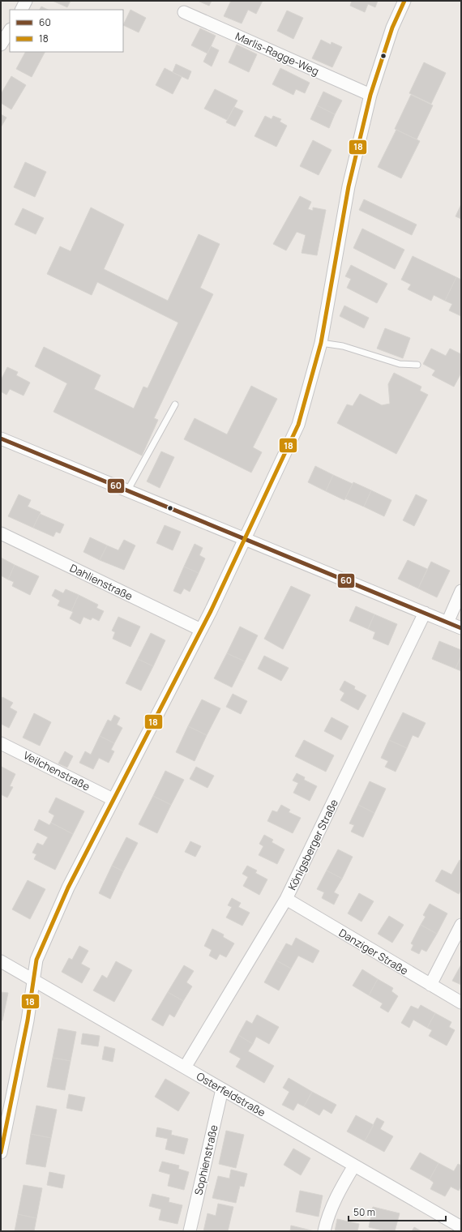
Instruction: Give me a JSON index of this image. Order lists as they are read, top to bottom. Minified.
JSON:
{"streets":{"street":["Marlis-Ragge-Weg","Dahlienstraße","Veilchenstraße","Königsberger Straße","Danziger Straße","Osterfeldstraße","Sophienstraße"]},"crossings":[["Königsberger Straße","Danziger Straße"],["Königsberger Straße","Osterfeldstraße"],["Osterfeldstraße","Sophienstraße"]],"lines":["transit line 18","transit line 60"],"legend":["60","18"],"scale_bar":"50 m"}
